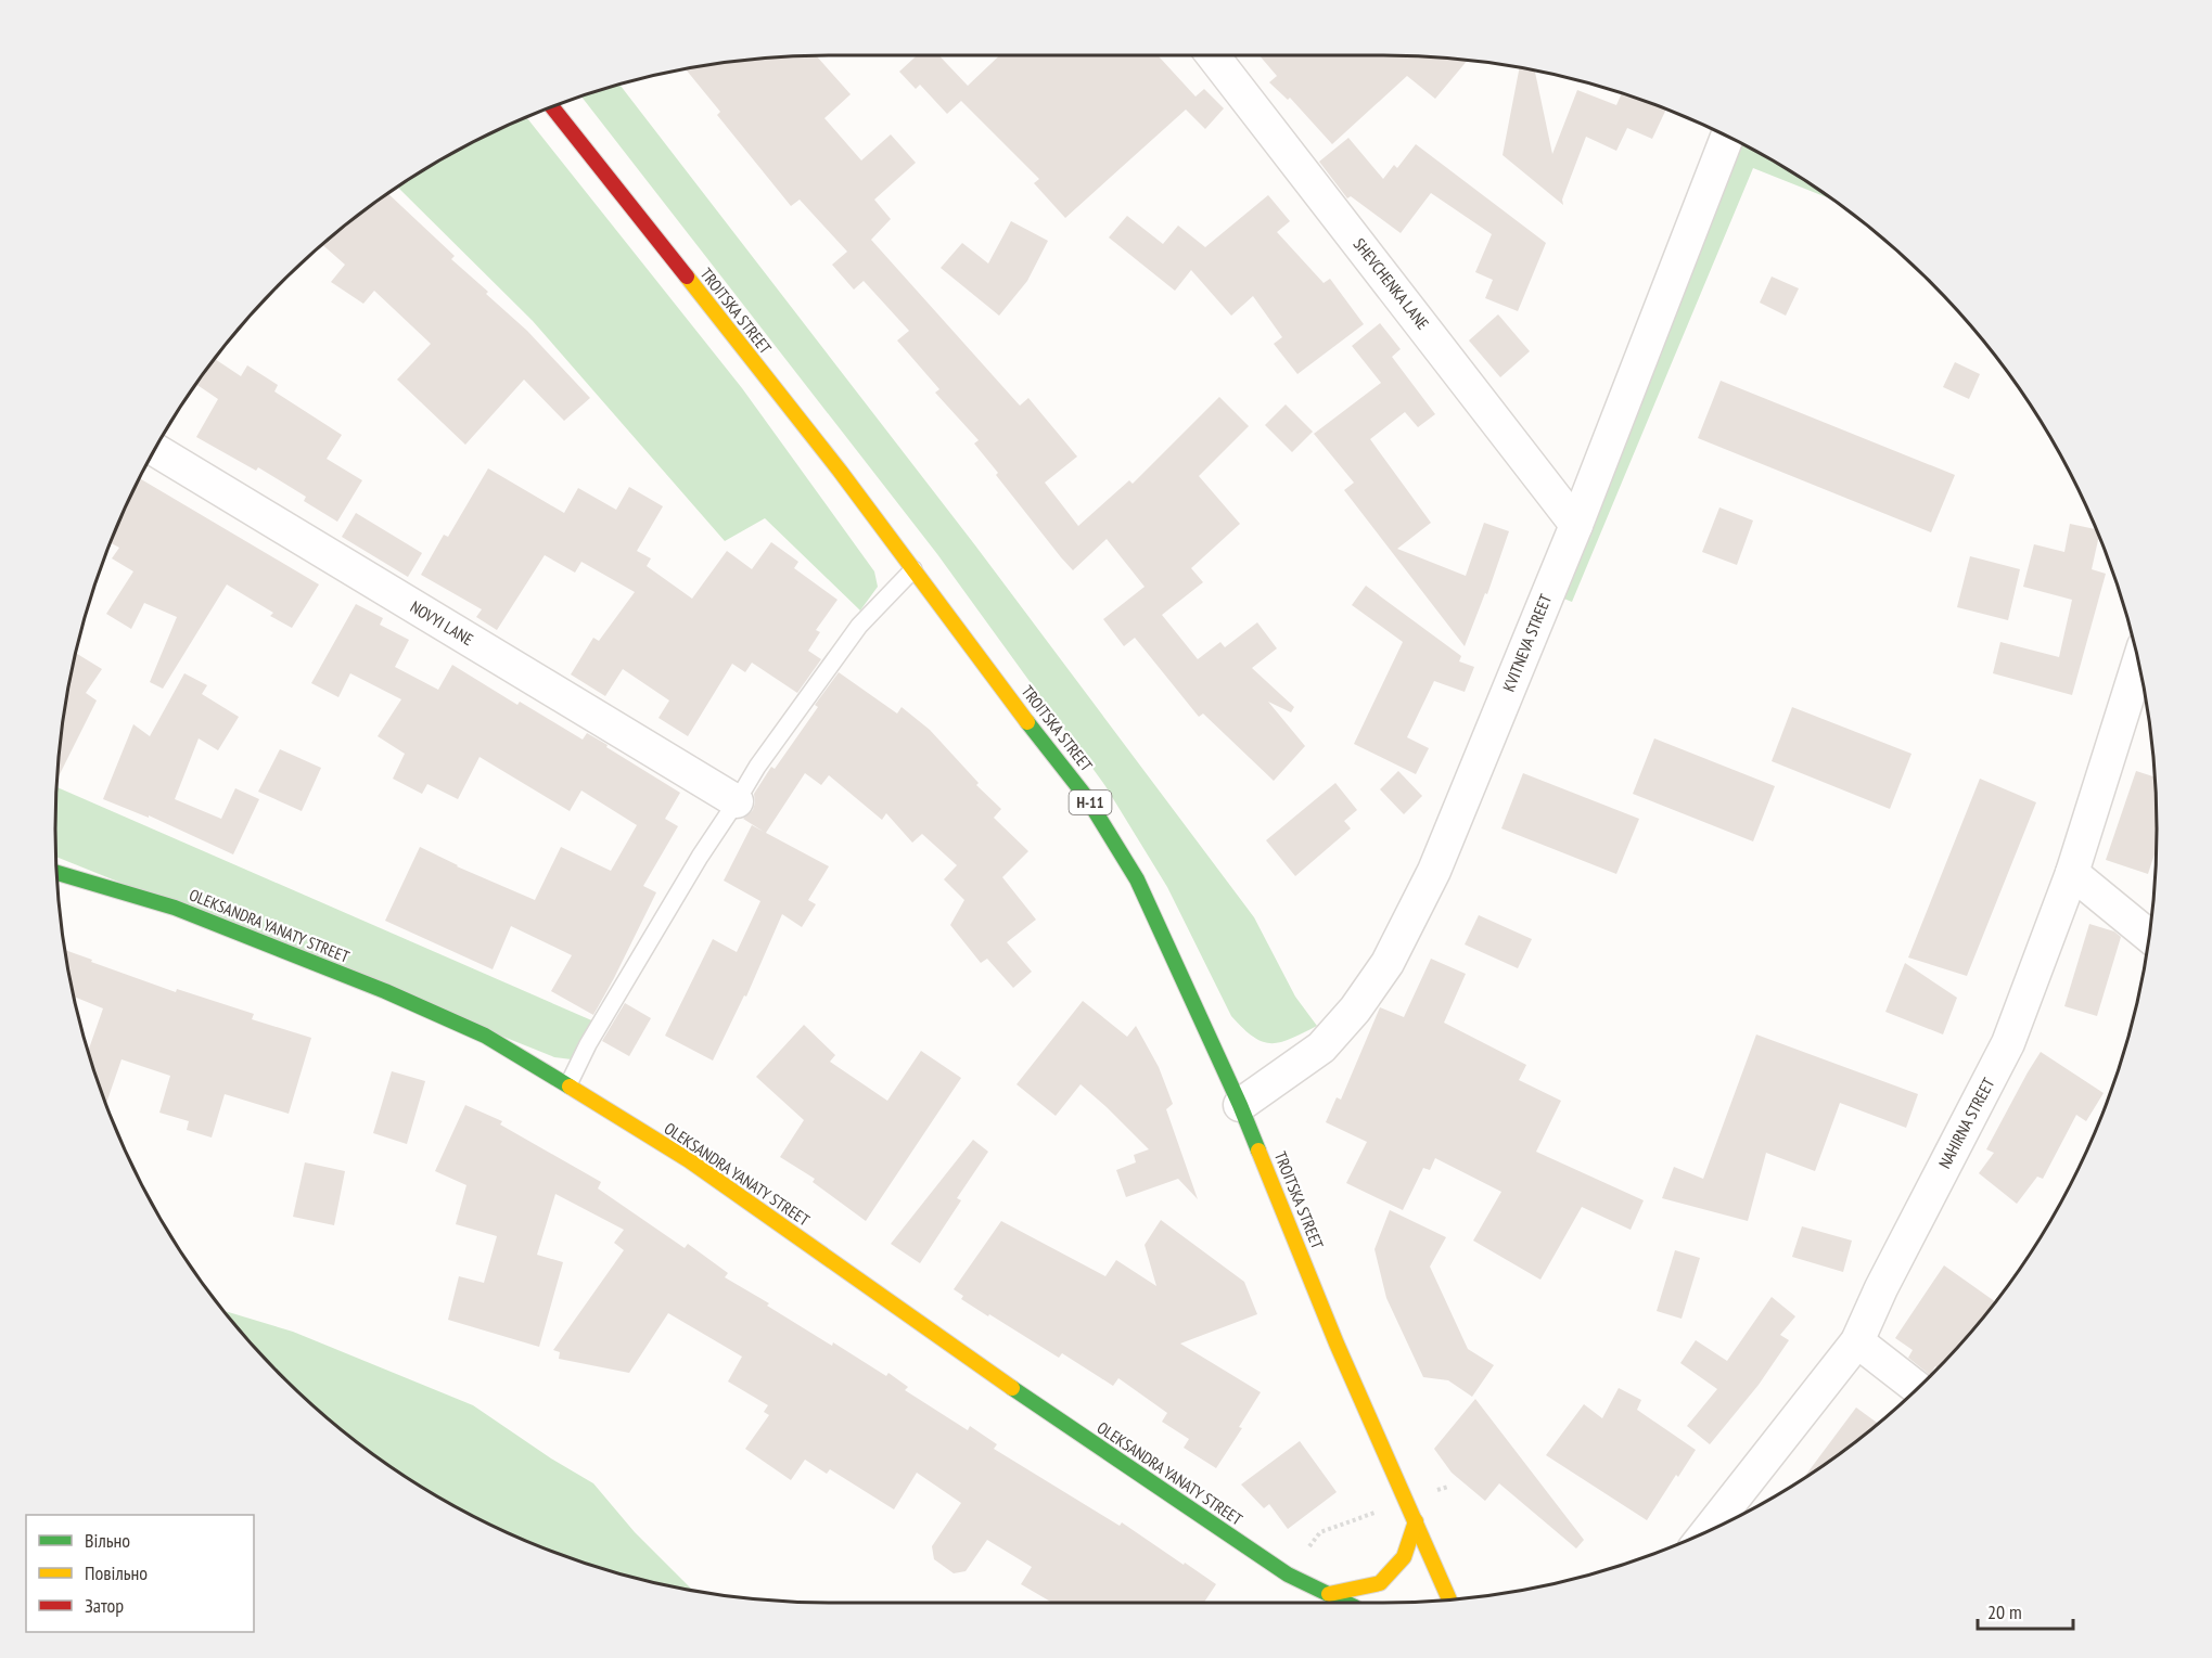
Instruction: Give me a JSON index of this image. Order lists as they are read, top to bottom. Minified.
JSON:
{"streets":{"main road":["TROITSKA STREET","Н-11","OLEKSANDRA YANATY STREET"],"street":["SHEVCHENKA LANE","NOVYI LANE","KVITNEVA STREET","NAHIRNA STREET"]},"crossings":[["SHEVCHENKA LANE","KVITNEVA STREET"],["TROITSKA STREET","KVITNEVA STREET"]],"legend":["Вільно","Повільно","Затор"],"scale_bar":"20 m"}
